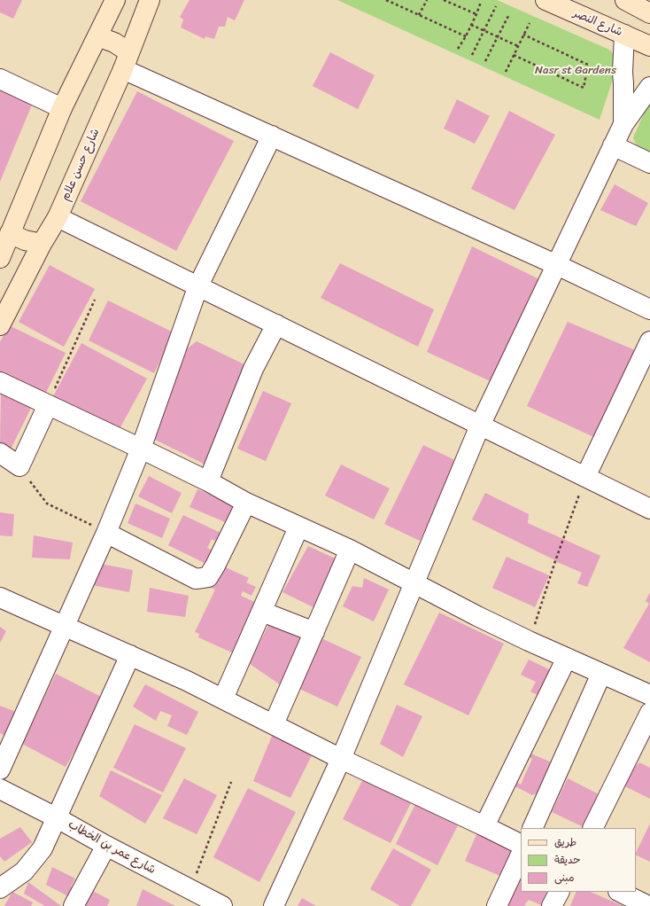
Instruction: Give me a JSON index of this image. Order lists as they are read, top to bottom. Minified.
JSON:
{"streets":{"street":["شارع النصر","شارع حسن علام","شارع عمر بن الخطاب"]},"parks":["Nasr st Gardens"],"legend":["طريق","حديقة","مبنى"]}
